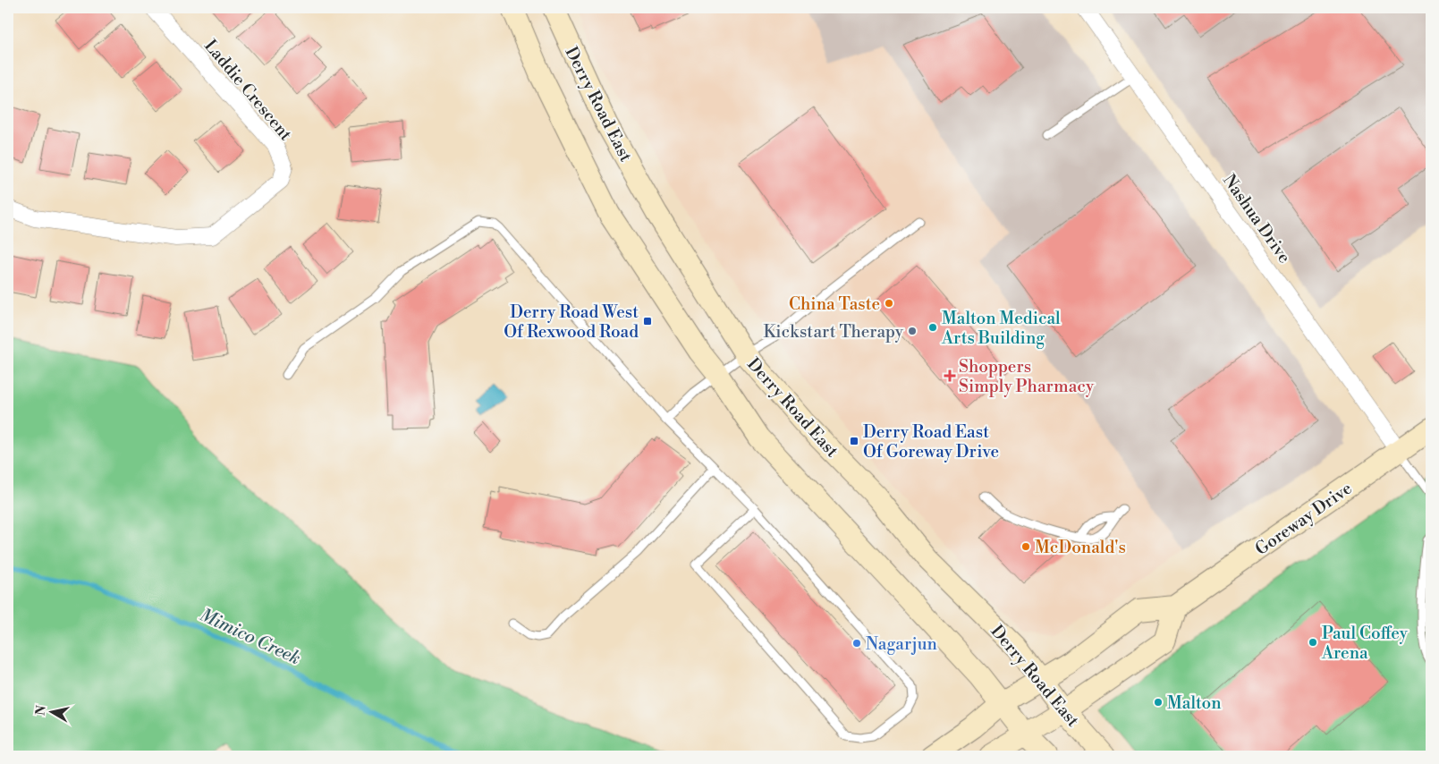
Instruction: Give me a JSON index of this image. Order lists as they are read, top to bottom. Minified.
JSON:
{"streets":{"main road":["Derry Road East","Goreway Drive"],"street":["Laddie Crescent","Nashua Drive"]},"crossings":[["Derry Road East","Goreway Drive"],["Nashua Drive","Goreway Drive"]],"water":["Mimico Creek"],"places":{"other":["China Taste","Malton Medical Arts Building","Kickstart Therapy","McDonald's","Paul Coffey Arena","Nagarjun","Malton"],"transit":["Derry Road West Of Rexwood Road","Derry Road East Of Goreway Drive"],"health":["Shoppers Simply Pharmacy"]},"north":"left"}
